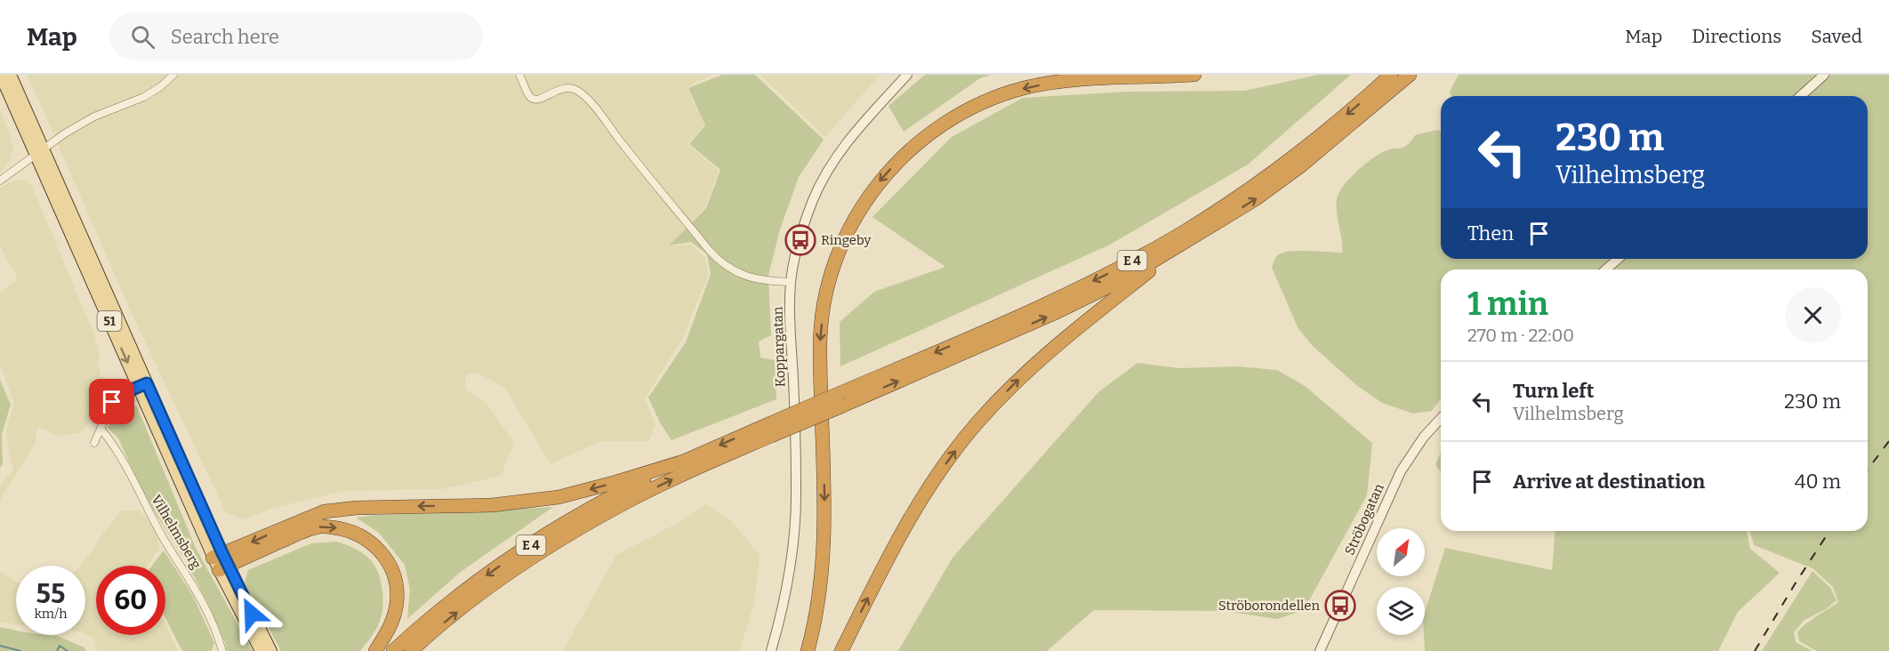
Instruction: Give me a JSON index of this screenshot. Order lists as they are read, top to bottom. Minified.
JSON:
{"streets":{"highway":["E 4"],"main road":["51"],"street":["Koppargatan","Ströbogatan","Vilhelmsberg"]},"places":{"bus stop":["Ringeby","Ströborondellen"]},"north":"top right","page":{"header":"Map","search":"Search here","nav":["Map","Directions","Saved"],"turn":["230 m","Vilhelmsberg"],"then":"Then","heading":["1 min","270 m · 22:00"],"list":[{"name":"Turn left","note":"Vilhelmsberg","value":"230 m"},{"name":"Arrive at destination","value":"40 m"}],"speed":"55 km/h","limit":"60"}}
